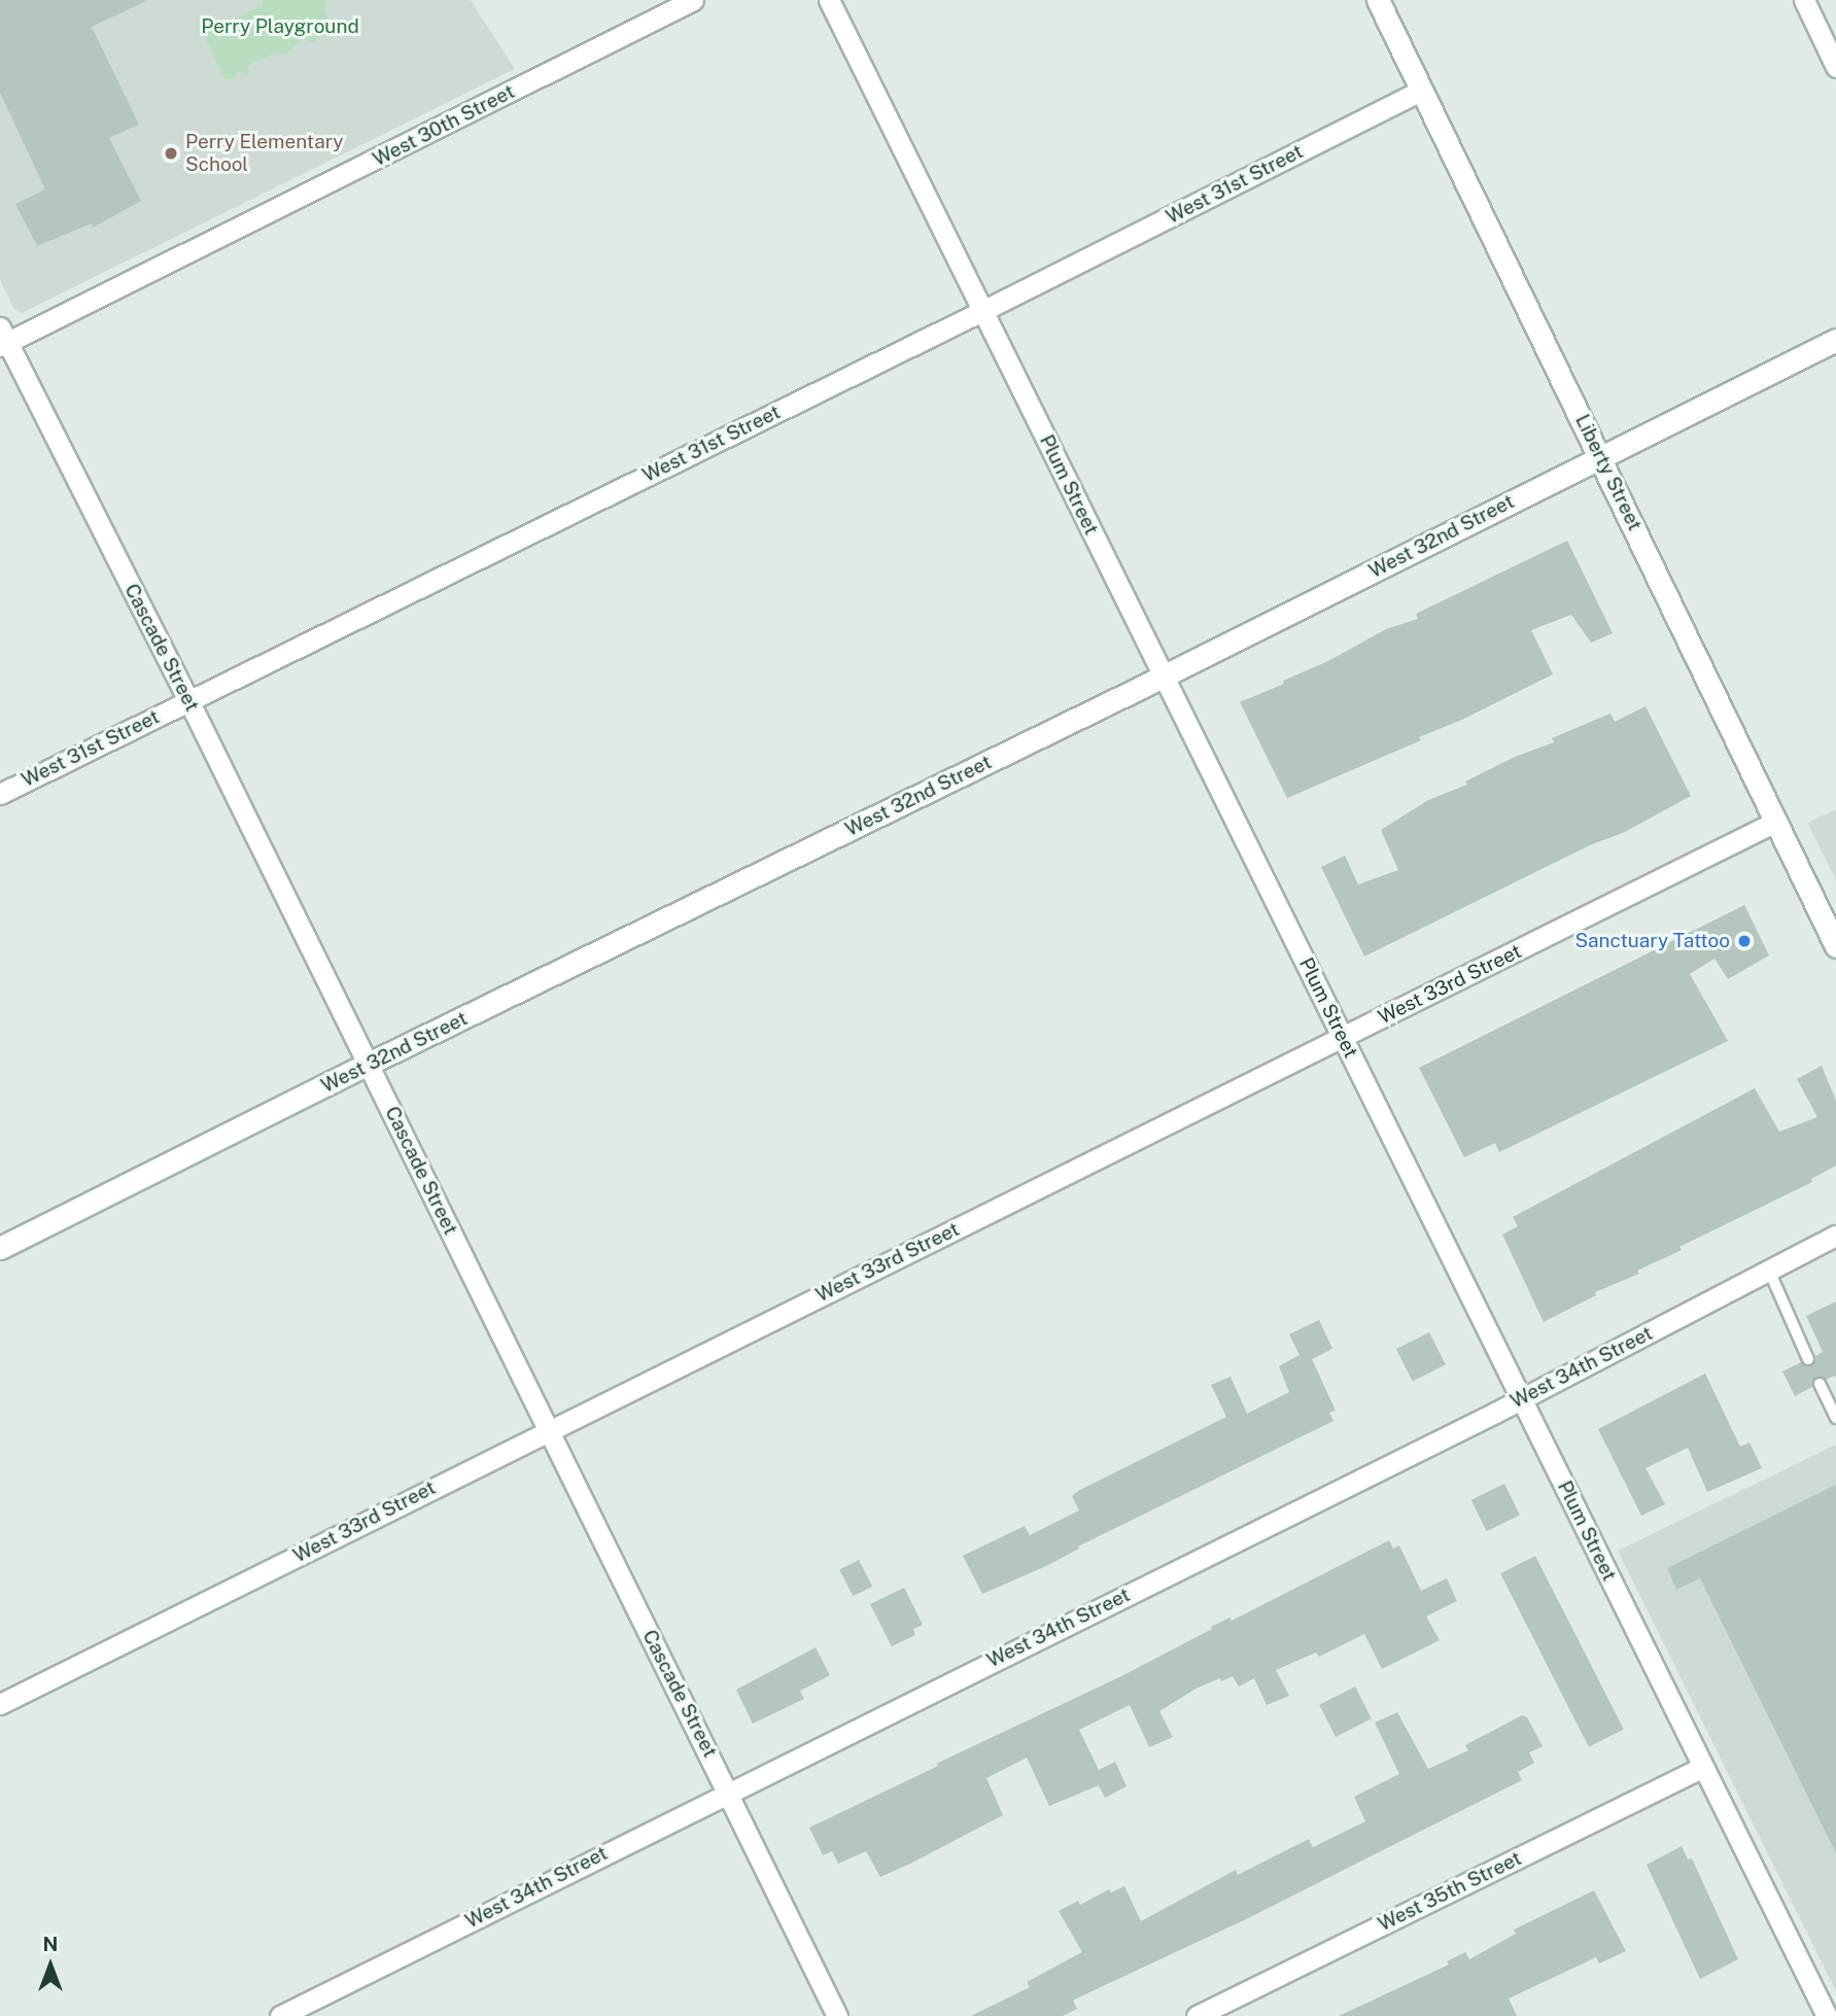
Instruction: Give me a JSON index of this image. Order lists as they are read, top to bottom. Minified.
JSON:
{"streets":{"street":["West 30th Street","West 31st Street","Liberty Street","Plum Street","West 32nd Street","Cascade Street","West 33rd Street","West 34th Street","West 35th Street"]},"crossings":[["West 30th Street","Cascade Street"],["West 31st Street","Liberty Street"],["West 31st Street","Plum Street"],["West 31st Street","Cascade Street"],["Liberty Street","West 32nd Street"],["Liberty Street","West 33rd Street"],["Plum Street","West 32nd Street"],["Plum Street","West 33rd Street"],["Plum Street","West 34th Street"],["Plum Street","West 35th Street"],["West 32nd Street","Cascade Street"],["Cascade Street","West 33rd Street"],["Cascade Street","West 34th Street"]],"parks":["Perry Playground"],"places":["Perry Elementary School","Sanctuary Tattoo"],"north":"top"}
